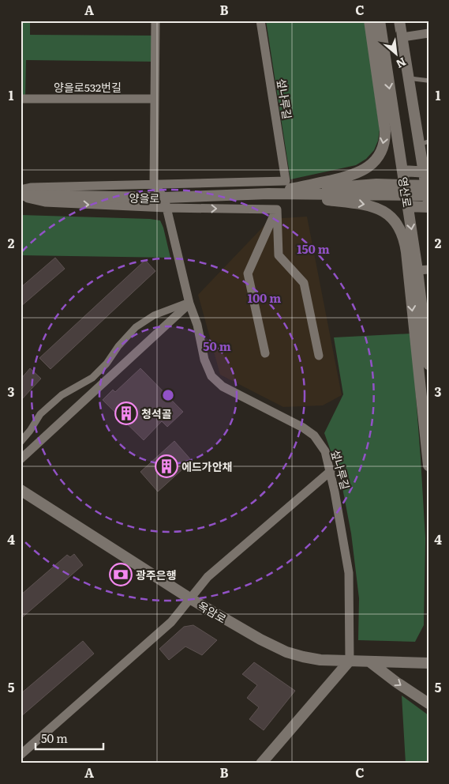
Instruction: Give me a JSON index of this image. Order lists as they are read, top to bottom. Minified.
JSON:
{"streets":{"street":["양을로532번길","섶나루길","영산로","양을로","옥암로"]},"crossings":[["섶나루길","양을로"],["섶나루길","옥암로"]],"places":{"building":["청석골","에드가안채"],"bank":["광주은행"]},"scale_bar":"50 m","north":"bottom right","grid":{"columns":["A","B","C"],"rows":["1","2","3","4","5"]},"rings":["150 m","100 m","50 m"]}
